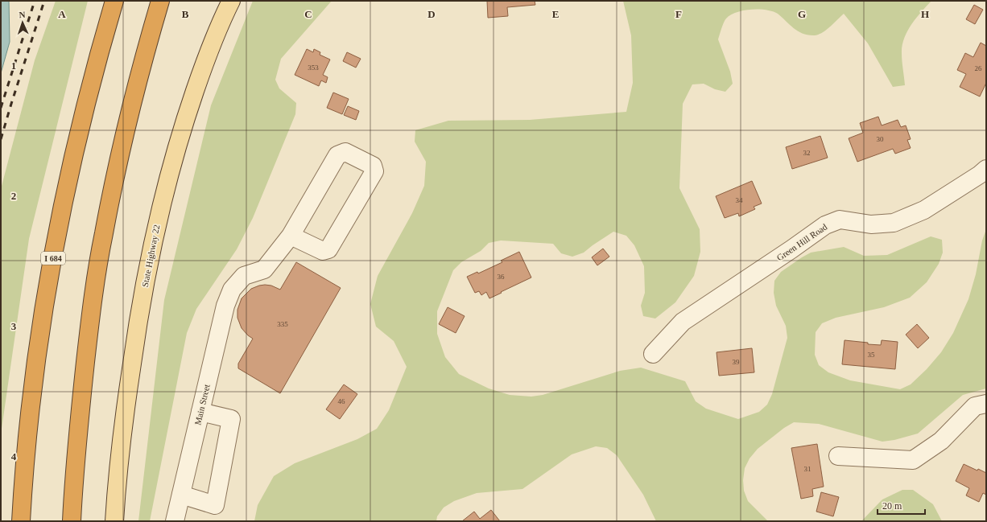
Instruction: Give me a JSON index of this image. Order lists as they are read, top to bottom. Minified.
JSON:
{"streets":{"highway":["I 684"],"main road":["State Highway 22"],"street":["Green Hill Road","Main Street"]},"house_numbers":["353","26","30","32","34","36","335","35","39","46","31"],"scale_bar":"20 m","north":"top","grid":{"columns":["A","B","C","D","E","F","G","H"],"rows":["1","2","3","4"]}}
